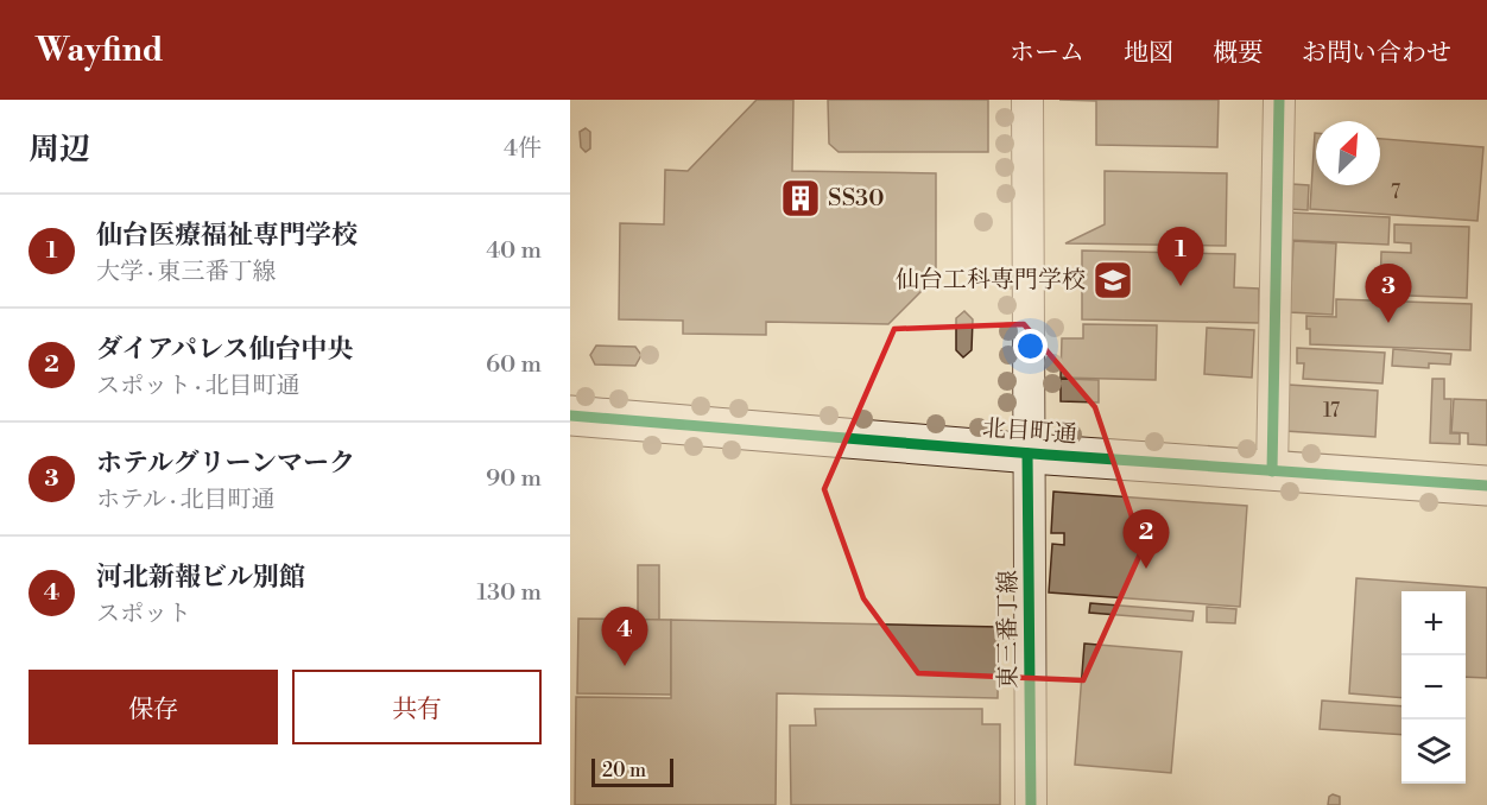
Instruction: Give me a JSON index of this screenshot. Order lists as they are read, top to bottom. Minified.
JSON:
{"streets":{"street":["北目町通","東三番丁線"]},"crossings":[["北目町通","東三番丁線"]],"places":{"building":["SS30"],"school or university":["仙台工科専門学校"]},"house_numbers":["7","17"],"scale_bar":"20 m","north":"top right","page":{"header":"Wayfind","nav":["ホーム","地図","概要","お問い合わせ"],"heading":["周辺","4件"],"list":[{"mark":"1","name":"仙台医療福祉専門学校","note":"大学 · 東三番丁線","value":"40 m"},{"mark":"2","name":"ダイアパレス仙台中央","note":"スポット · 北目町通","value":"60 m"},{"mark":"3","name":"ホテルグリーンマーク","note":"ホテル · 北目町通","value":"90 m"},{"mark":"4","name":"河北新報ビル別館","note":"スポット","value":"130 m"}],"pins":["1","3","2","4"],"map_buttons":["+","−"],"buttons":["保存","共有"],"scale":"20 m"}}
